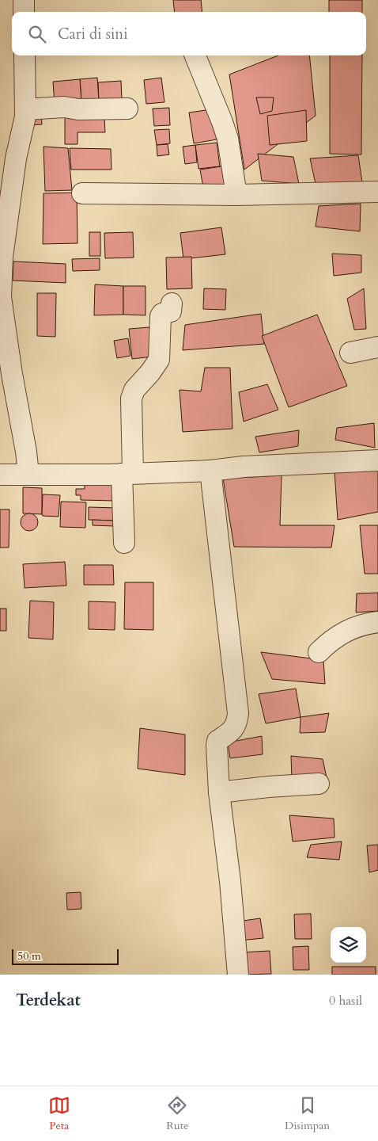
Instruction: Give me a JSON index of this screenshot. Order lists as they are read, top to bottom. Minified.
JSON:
{"scale_bar":"50 m","page":{"search":"Cari di sini","scale":"50 m","heading":["Terdekat","0 hasil"],"nav":["Peta","Rute","Disimpan"]}}
